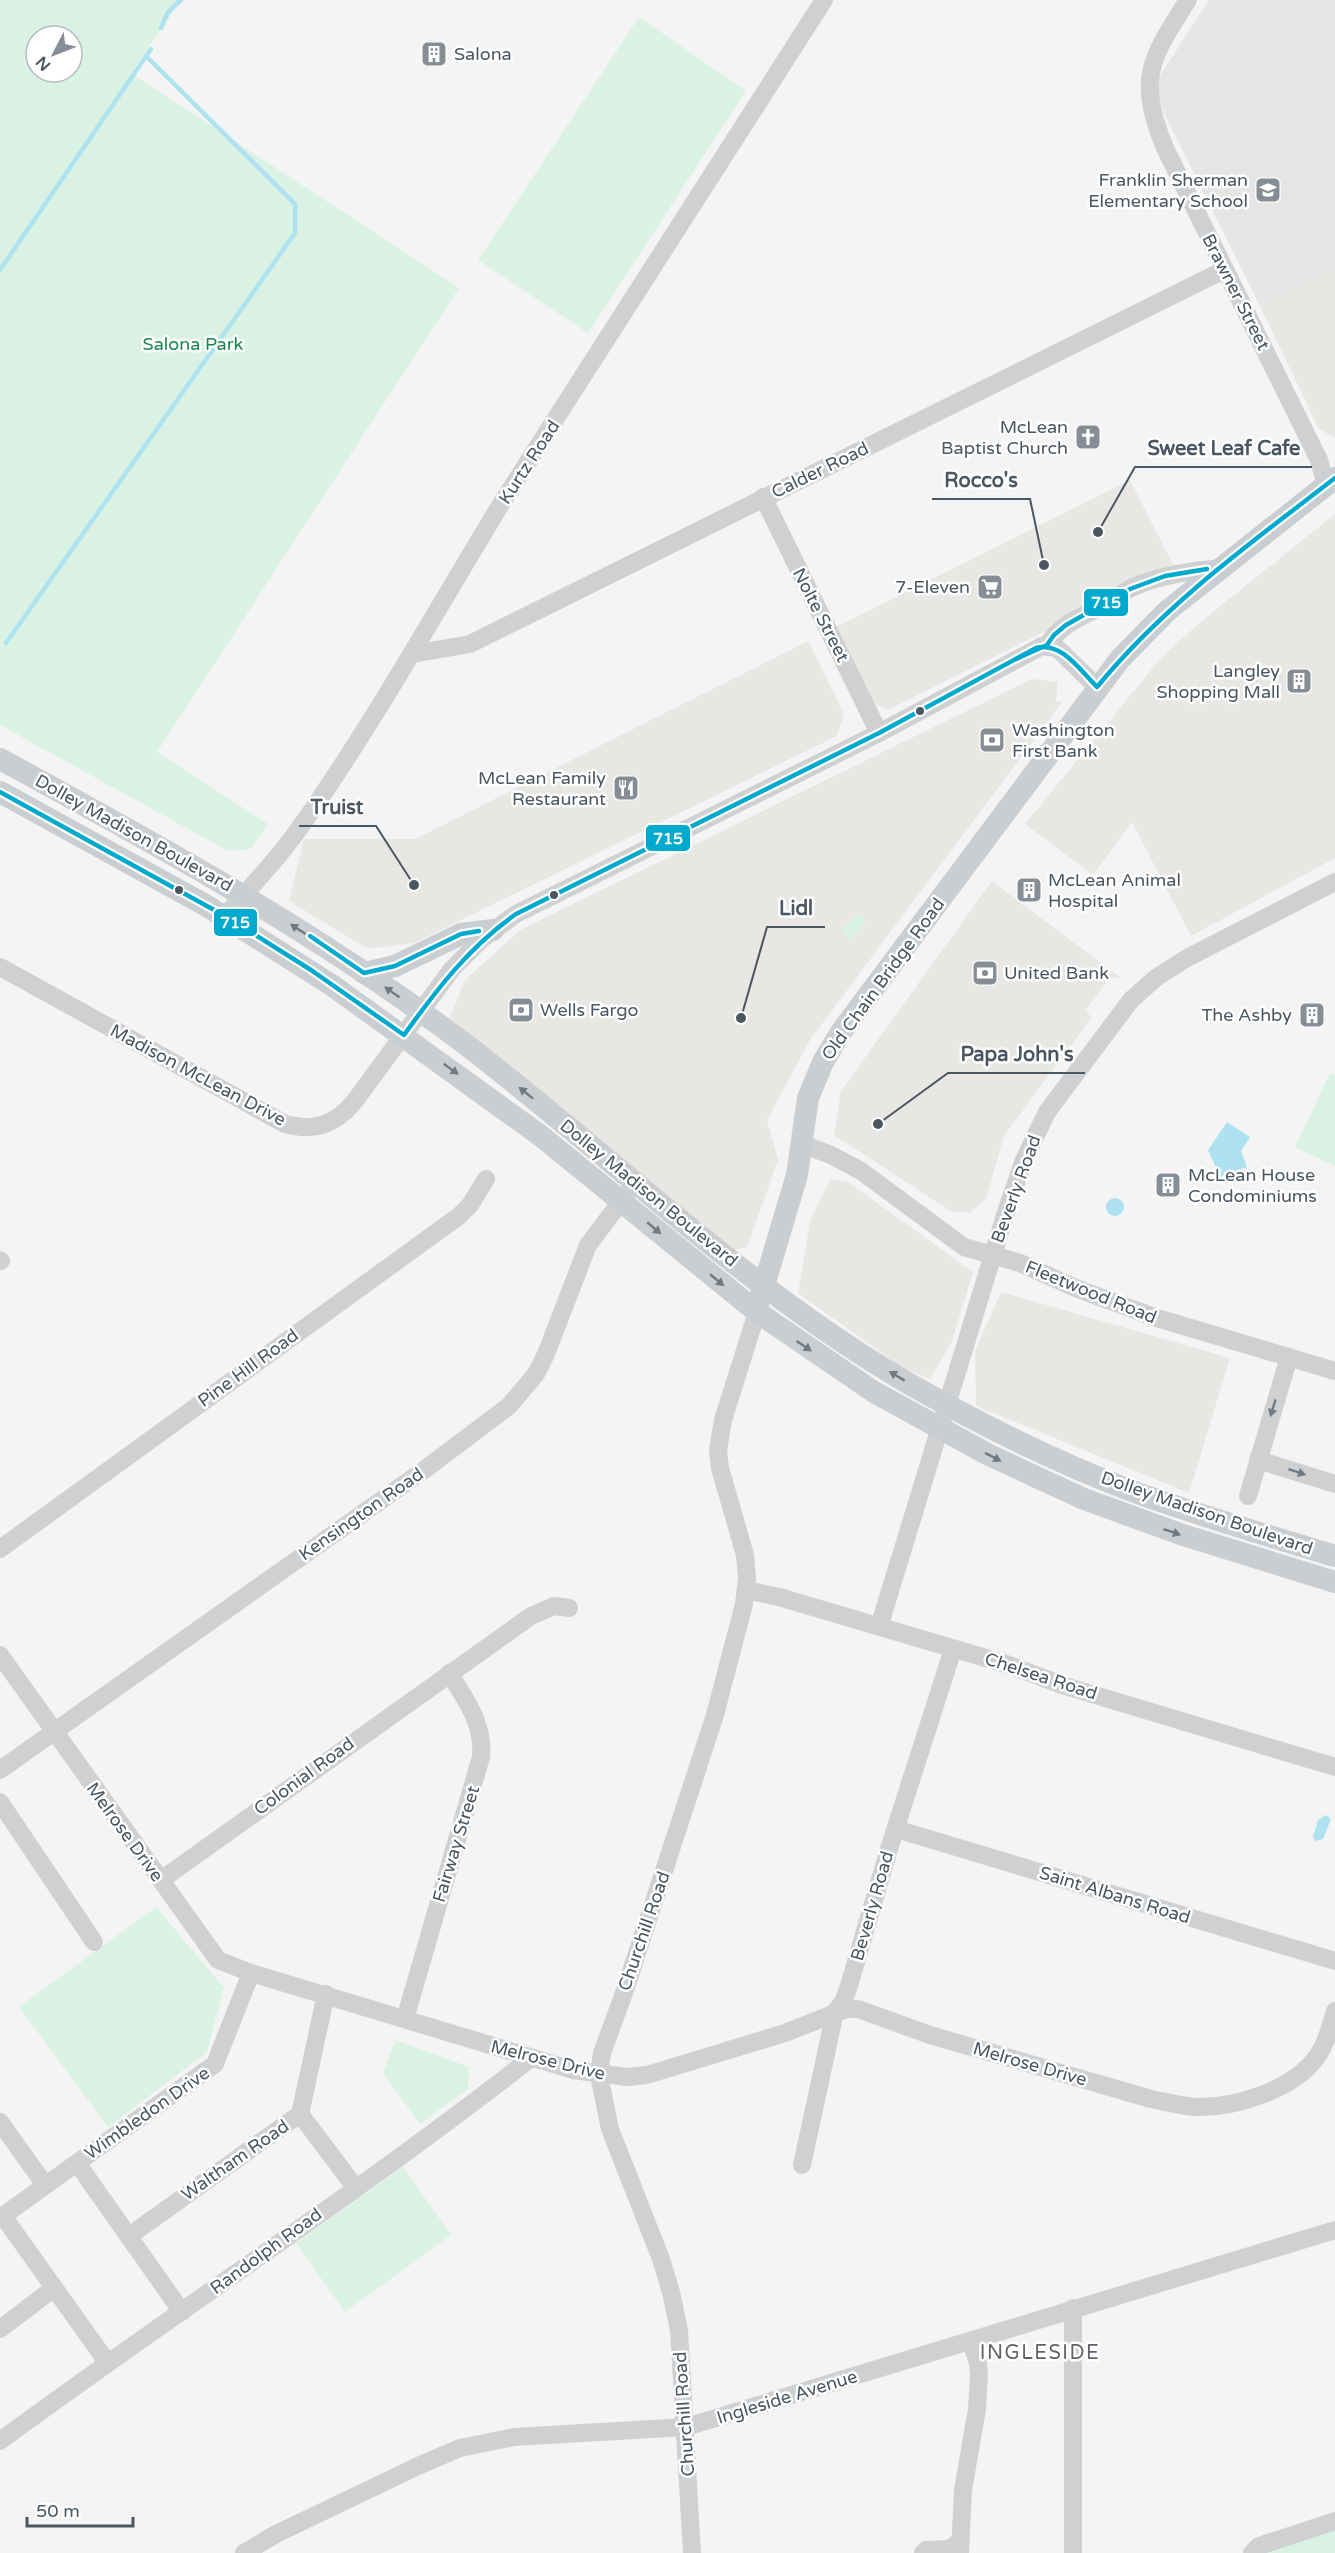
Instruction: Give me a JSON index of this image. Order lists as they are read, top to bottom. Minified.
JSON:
{"streets":{"main road":["Dolley Madison Boulevard","Old Chain Bridge Road"],"street":["Brawner Street","Kurtz Road","Calder Road","Nolte Street","Madison McLean Drive","Beverly Road","Fleetwood Road","Pine Hill Road","Kensington Road","Chelsea Road","Colonial Road","Melrose Drive","Fairway Street","Saint Albans Road","Churchill Road","Wimbledon Drive","Waltham Road","Randolph Road","Ingleside Avenue"]},"crossings":[["Brawner Street","Calder Road"],["Brawner Street","Old Chain Bridge Road"],["Kurtz Road","Calder Road"],["Kurtz Road","Dolley Madison Boulevard"],["Calder Road","Nolte Street"],["Nolte Street","Madison McLean Drive"],["Dolley Madison Boulevard","Old Chain Bridge Road"],["Dolley Madison Boulevard","Madison McLean Drive"],["Dolley Madison Boulevard","Beverly Road"],["Dolley Madison Boulevard","Kensington Road"],["Dolley Madison Boulevard","Churchill Road"],["Old Chain Bridge Road","Fleetwood Road"],["Old Chain Bridge Road","Churchill Road"],["Beverly Road","Fleetwood Road"],["Beverly Road","Chelsea Road"],["Beverly Road","Melrose Drive"],["Beverly Road","Saint Albans Road"],["Kensington Road","Melrose Drive"],["Chelsea Road","Churchill Road"],["Colonial Road","Melrose Drive"],["Colonial Road","Fairway Street"],["Melrose Drive","Fairway Street"],["Melrose Drive","Churchill Road"],["Melrose Drive","Wimbledon Drive"],["Melrose Drive","Waltham Road"],["Melrose Drive","Randolph Road"],["Churchill Road","Ingleside Avenue"]],"districts":["INGLESIDE"],"parks":["Salona Park"],"places":{"building":["Salona","Langley Shopping Mall","McLean Animal Hospital","The Ashby","McLean House Condominiums"],"school or university":["Franklin Sherman Elementary School"],"church":["McLean Baptist Church"],"other":["Sweet Leaf Cafe","Rocco's","Truist","Lidl","Papa John's"],"supermarket":["7-Eleven"],"bank":["Washington First Bank","United Bank","Wells Fargo"],"restaurant":["McLean Family Restaurant"]},"lines":["transit line 715"],"scale_bar":"50 m","north":"bottom left"}
